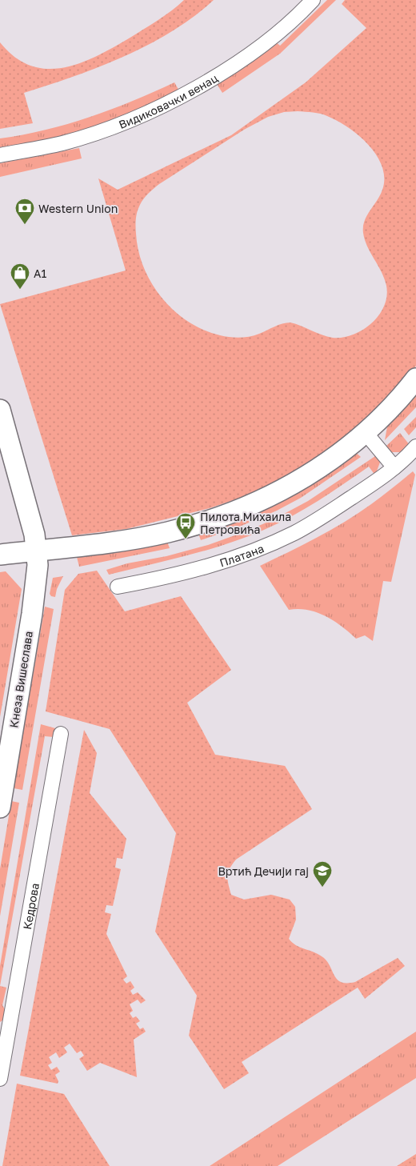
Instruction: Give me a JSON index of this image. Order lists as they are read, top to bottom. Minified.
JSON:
{"streets":{"main road":["Кнеза Вишеслава"],"street":["Видиковачки венац","Платана","Кедрова"]},"places":{"bank":["Western Union"],"shop":["A1"],"bus stop":["Пилота Михаила Петровића"],"school or university":["Вртић Дечији гај"]}}
